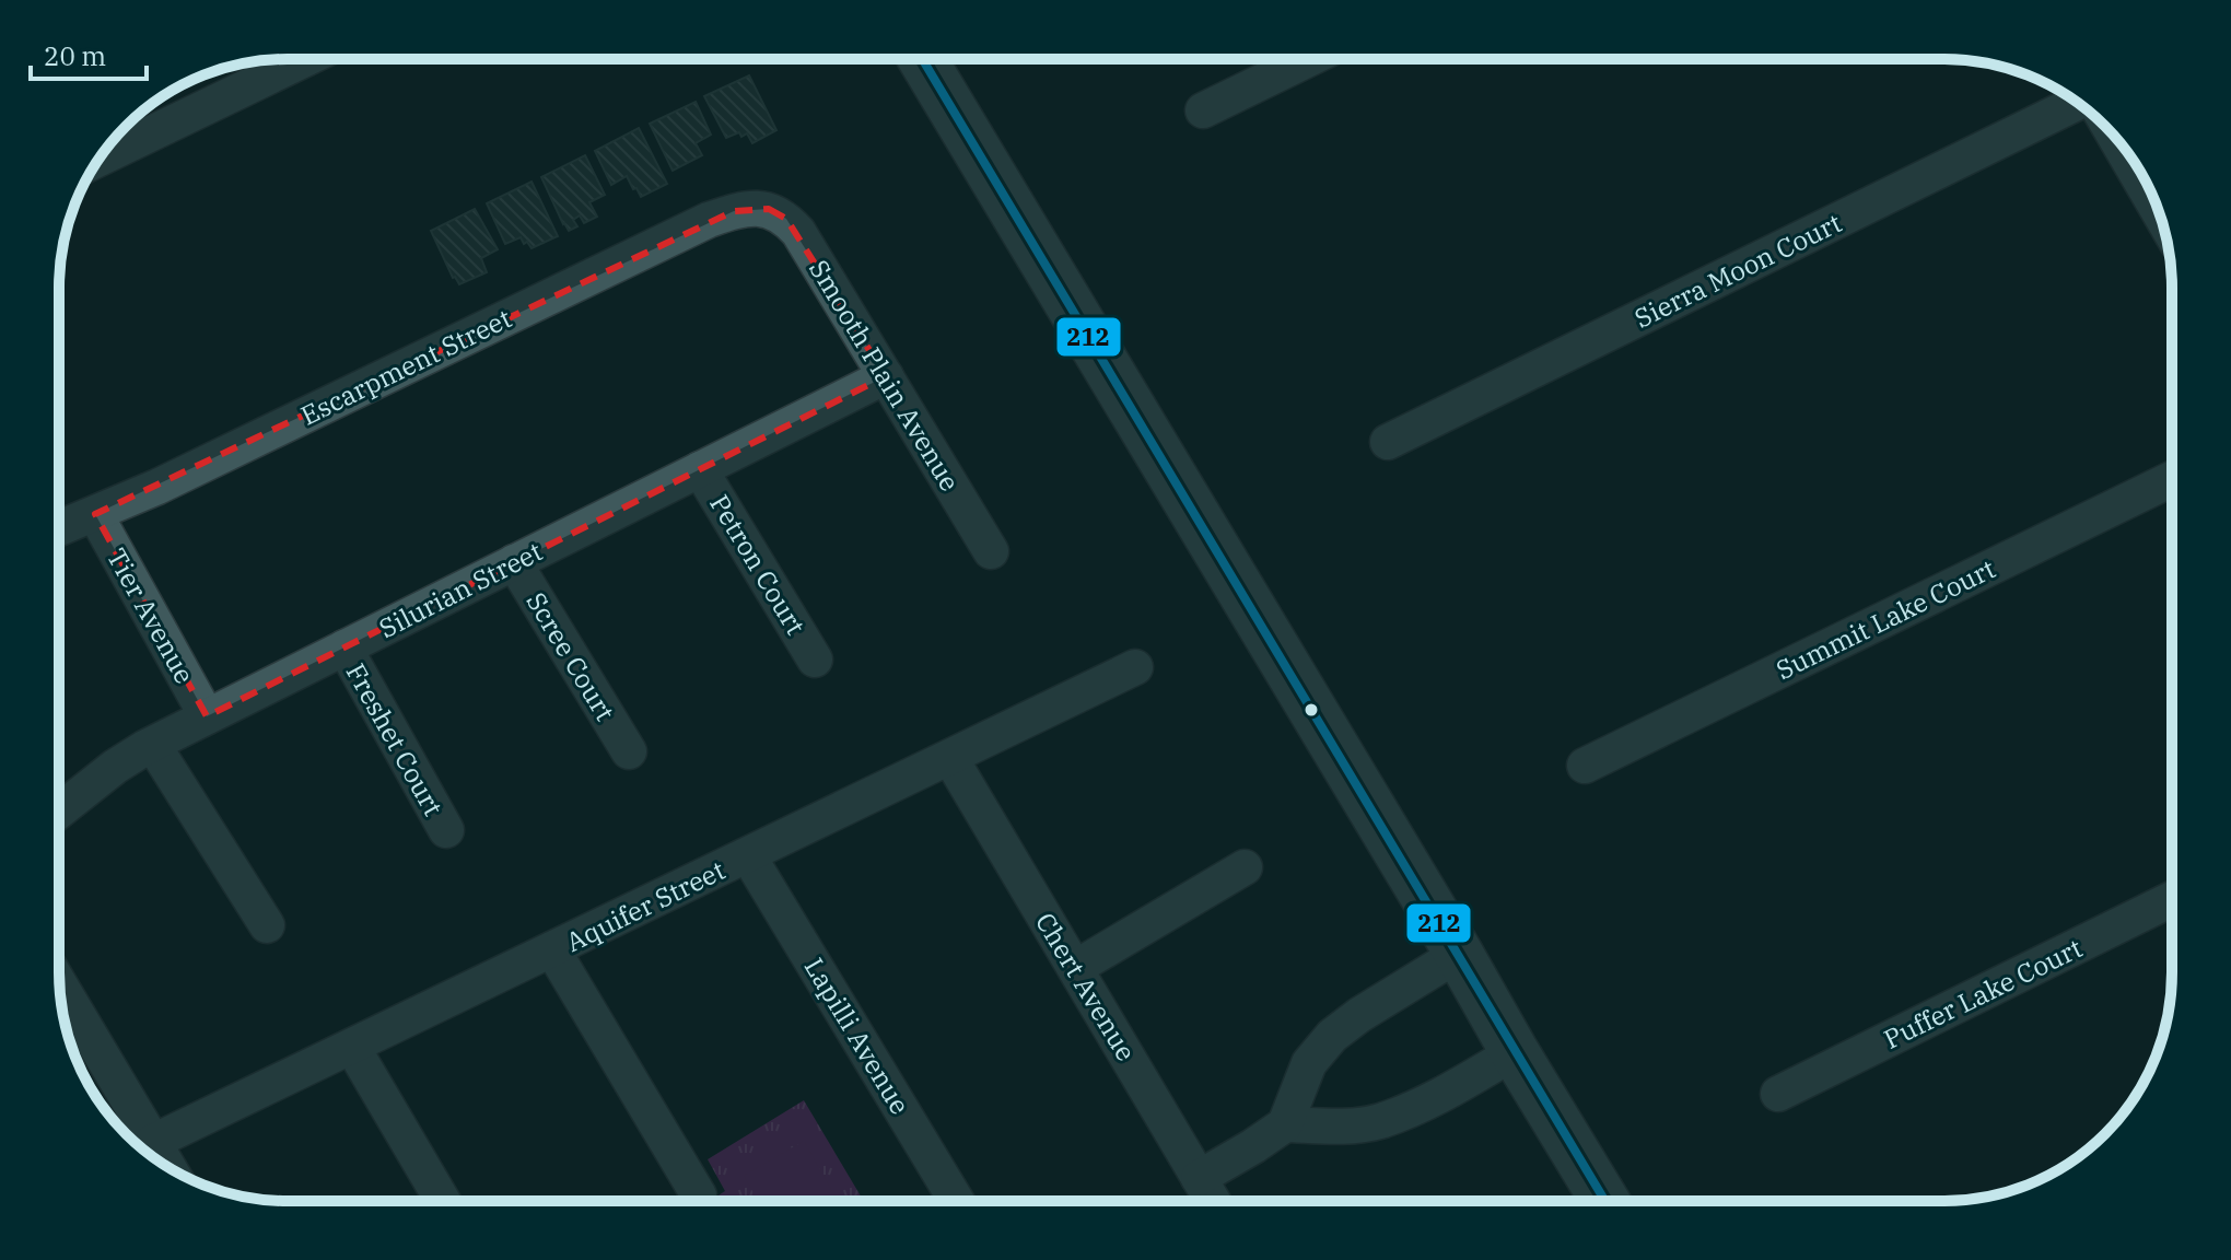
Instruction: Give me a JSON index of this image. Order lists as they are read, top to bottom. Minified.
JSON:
{"streets":{"street":["Sierra Moon Court","Escarpment Street","Smooth Plain Avenue","Petron Court","Silurian Street","Tier Avenue","Summit Lake Court","Scree Court","Freshet Court","Aquifer Street","Chert Avenue","Puffer Lake Court","Lapilli Avenue"]},"crossings":[["Escarpment Street","Smooth Plain Avenue"],["Escarpment Street","Tier Avenue"],["Smooth Plain Avenue","Silurian Street"],["Petron Court","Silurian Street"],["Silurian Street","Tier Avenue"],["Silurian Street","Scree Court"],["Silurian Street","Freshet Court"],["Aquifer Street","Chert Avenue"],["Aquifer Street","Lapilli Avenue"]],"lines":["transit line 212"],"scale_bar":"20 m"}
